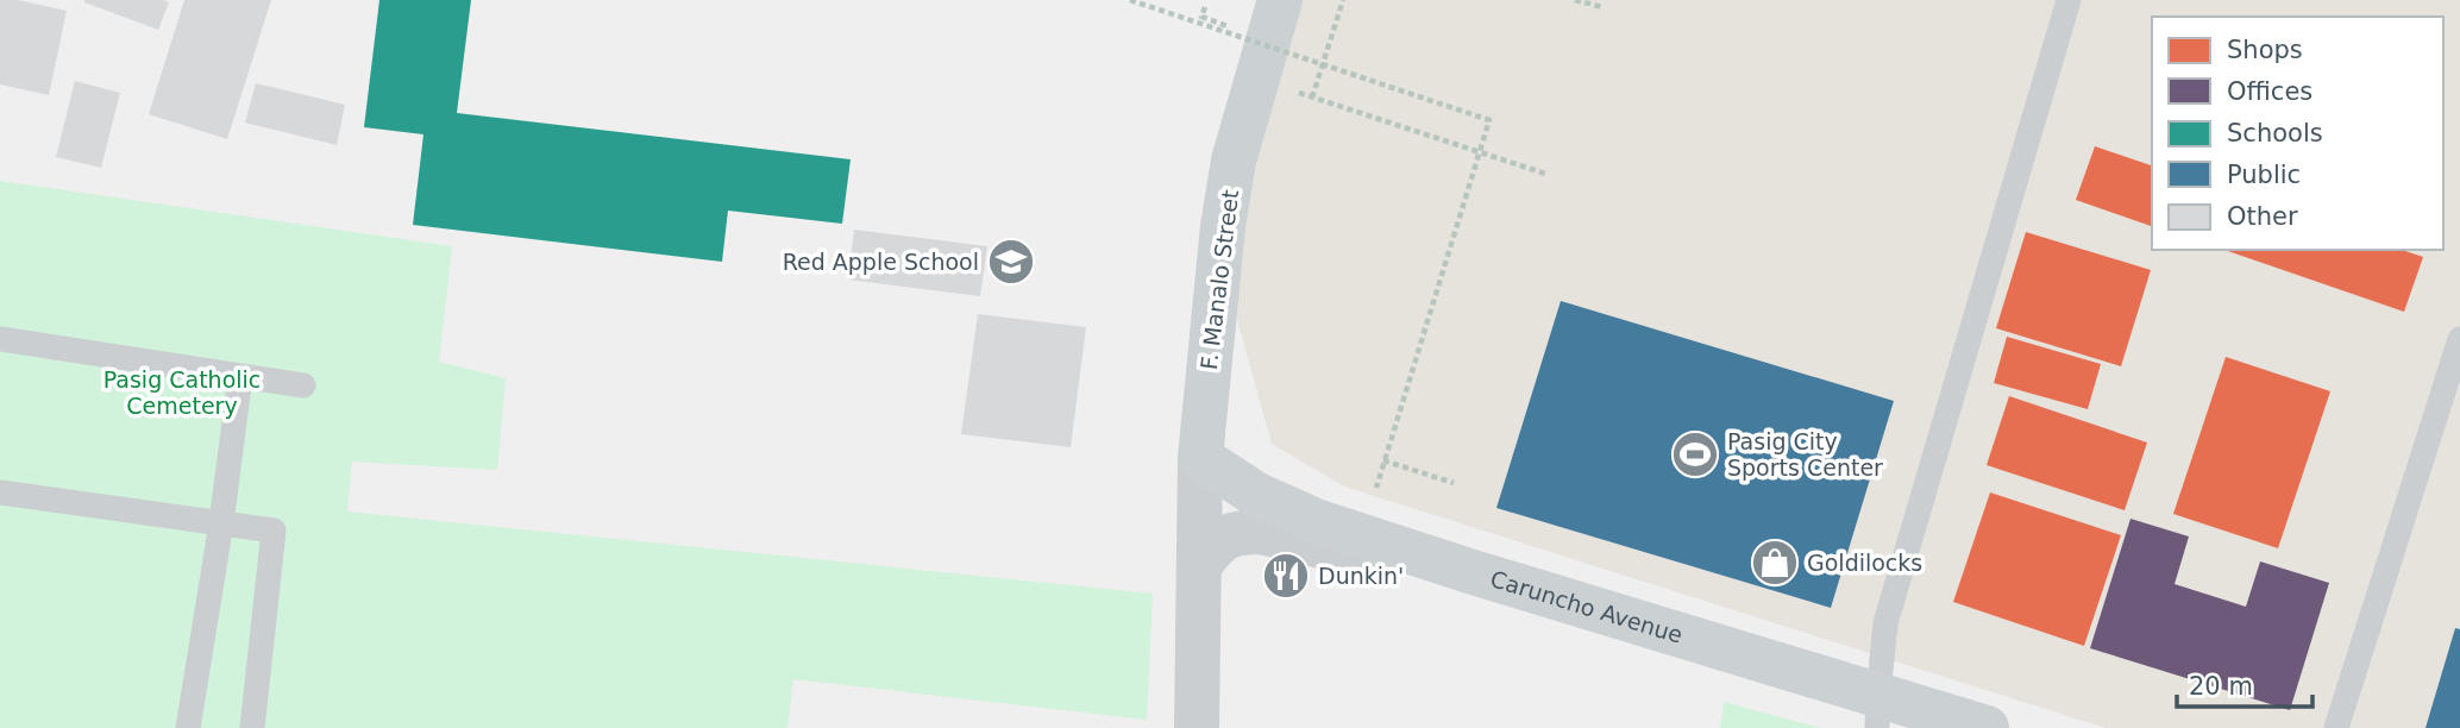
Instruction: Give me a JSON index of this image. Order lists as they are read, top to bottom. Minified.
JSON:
{"streets":{"main road":["F. Manalo Street","Caruncho Avenue"]},"crossings":[["F. Manalo Street","Caruncho Avenue"]],"parks":["Pasig Catholic Cemetery"],"places":{"school or university":["Red Apple School"],"sports":["Pasig City Sports Center"],"shop":["Goldilocks"],"restaurant":["Dunkin'"]},"legend":["Shops","Offices","Schools","Public","Other"],"scale_bar":"20 m"}
